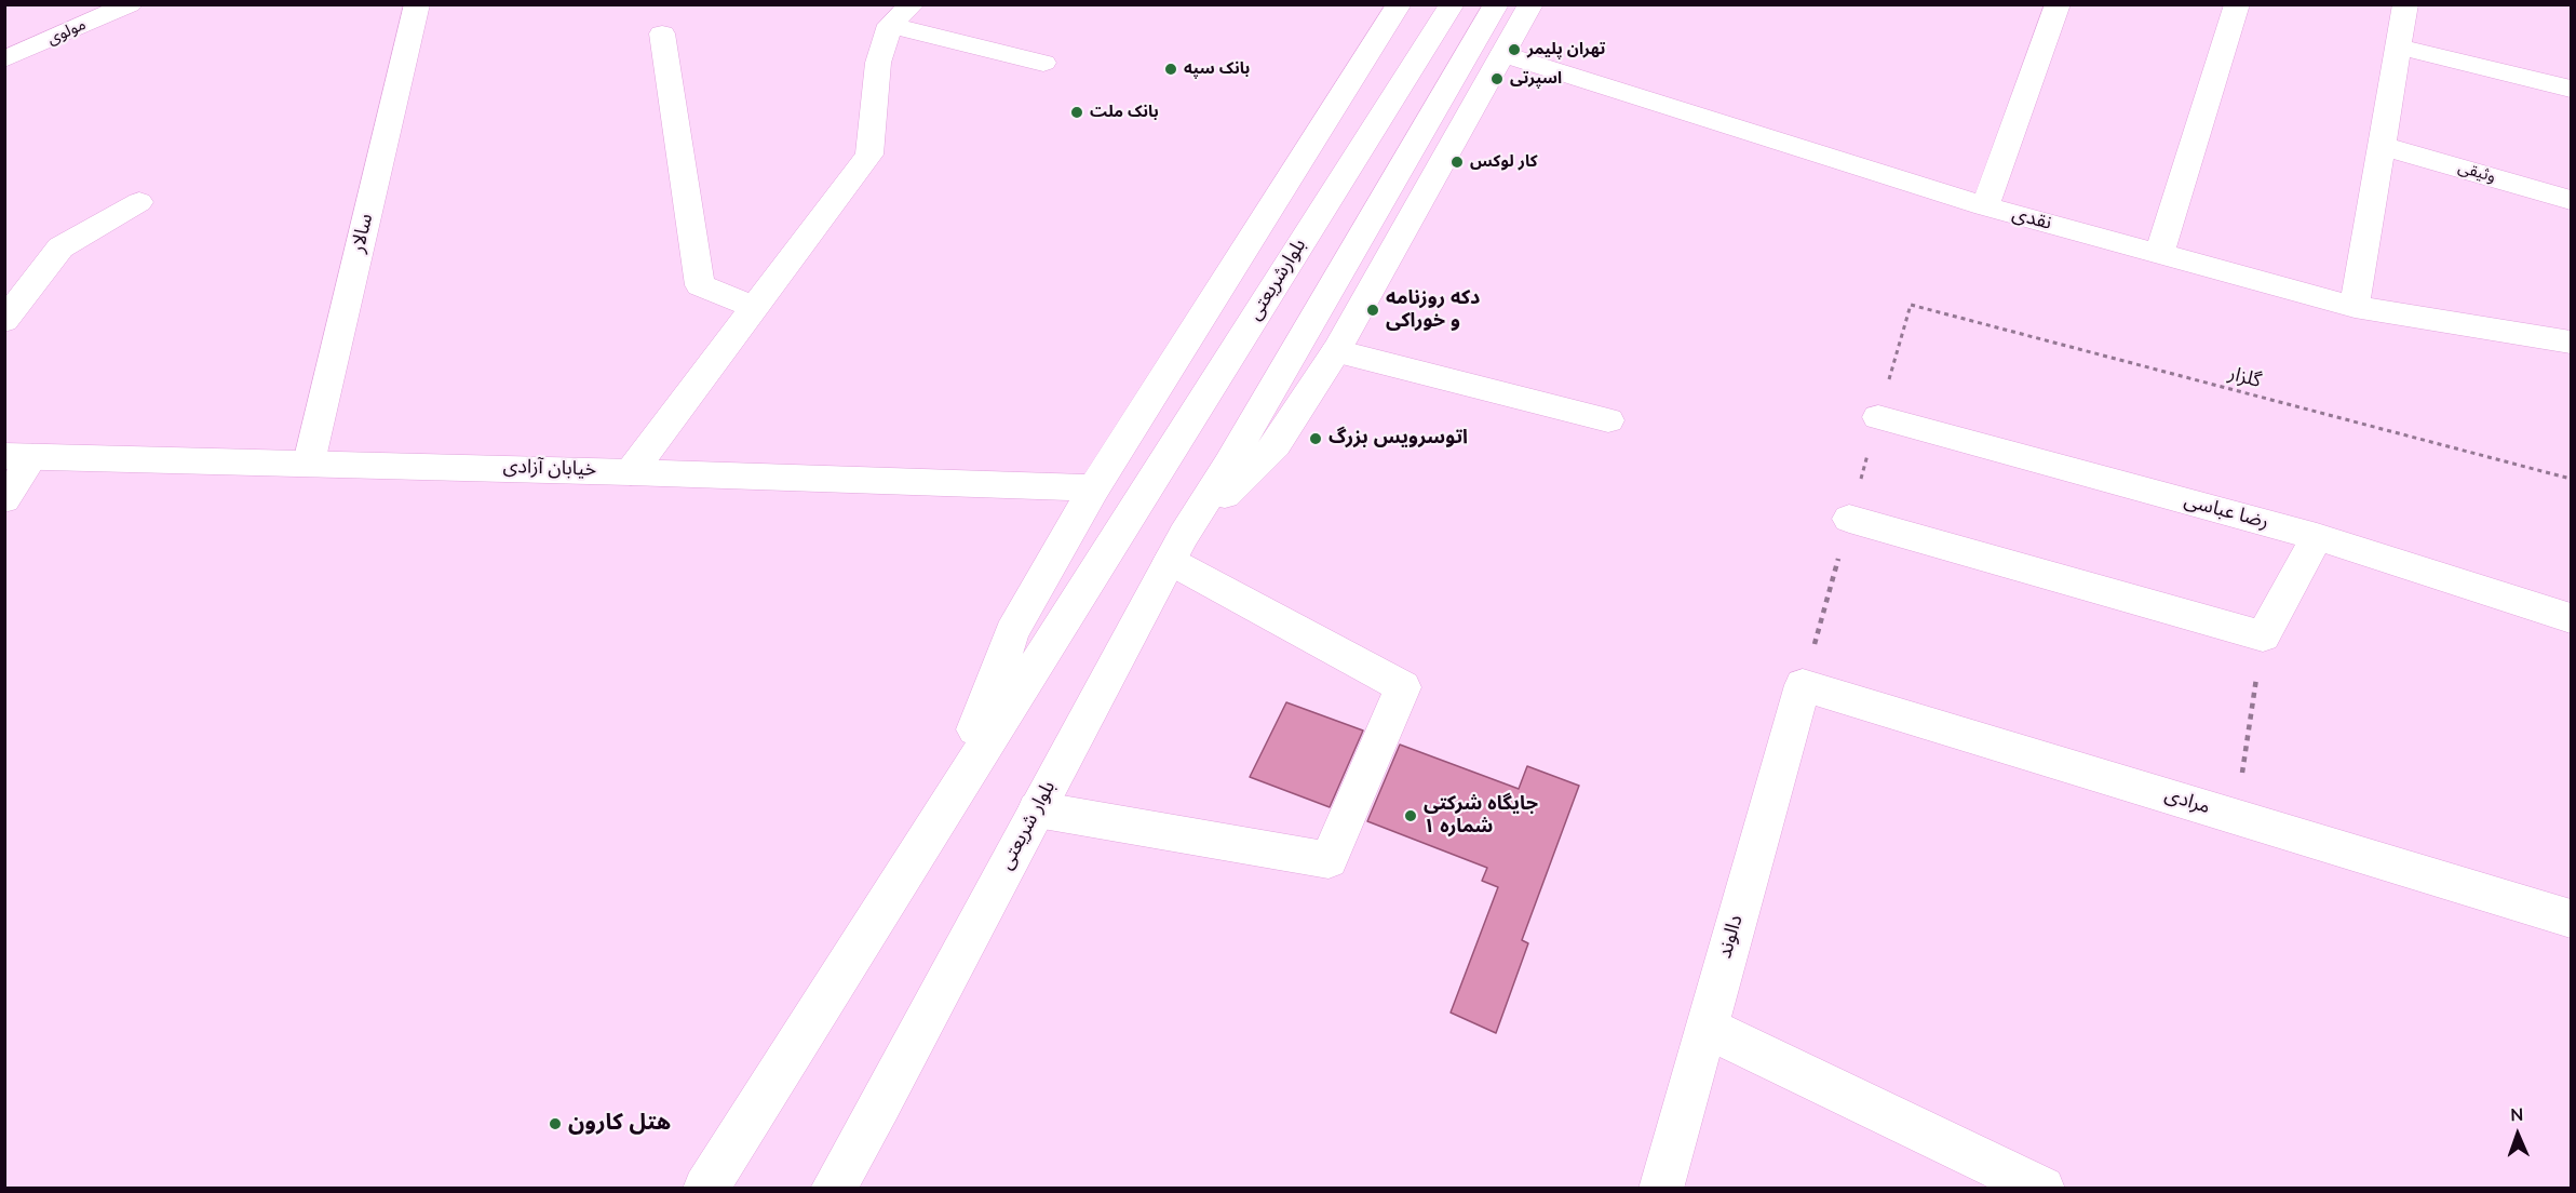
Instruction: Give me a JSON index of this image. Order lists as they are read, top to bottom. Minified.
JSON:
{"streets":{"main road":["مولوی","وثیقی","نقدی","سالار","بلوارشریعتی","خیابان آزادی","رضا عباسی","مرادی","بلوار شریعتی","دالوند"],"path":["گلزار"]},"crossings":[["سالار","خیابان آزادی"],["مرادی","دالوند"]],"places":["تهران پلیمر","بانک سپه","اسپرتی","بانک ملت","کار لوکس","دکه روزنامه و خوراکی","اتوسرویس بزرگ","جایگاه شرکتی شماره ۱","هتل کارون"],"north":"top"}
